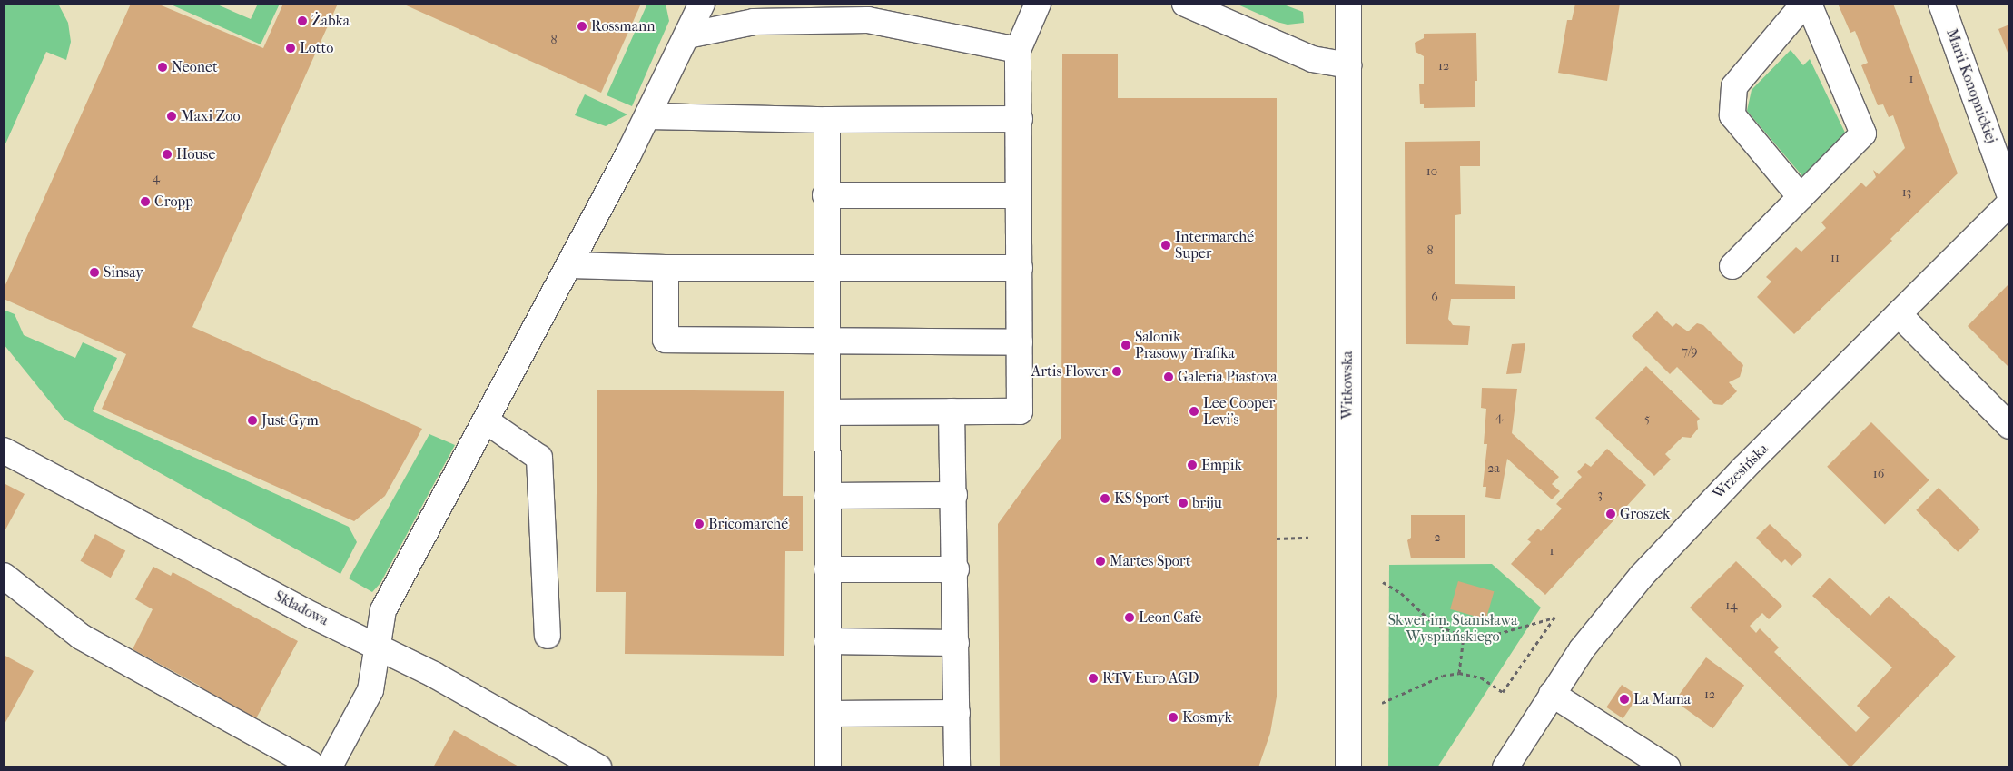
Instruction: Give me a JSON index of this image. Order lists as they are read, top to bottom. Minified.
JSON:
{"streets":{"street":["Marii Konopnickiej","Witkowska","Wrzesińska","Składowa"]},"parks":["Skwer im. Stanisława Wyspiańskiego"],"places":["Żabka","Rossmann","Lotto","Neonet","Maxi Zoo","House","Cropp","Intermarché Super","Sinsay","Salonik Prasowy Trafika","Artis Flower","Galeria Piastova","Lee Cooper Levi's","Just Gym","Empik","KS Sport","briju","Groszek","Bricomarché","Martes Sport","Leon Cafe","RTV Euro AGD","La Mama","Kosmyk"],"house_numbers":["8","12","1","10","4","13","8","11","6","7/9","4","5","2a","16","3","2","1","14","12"]}
